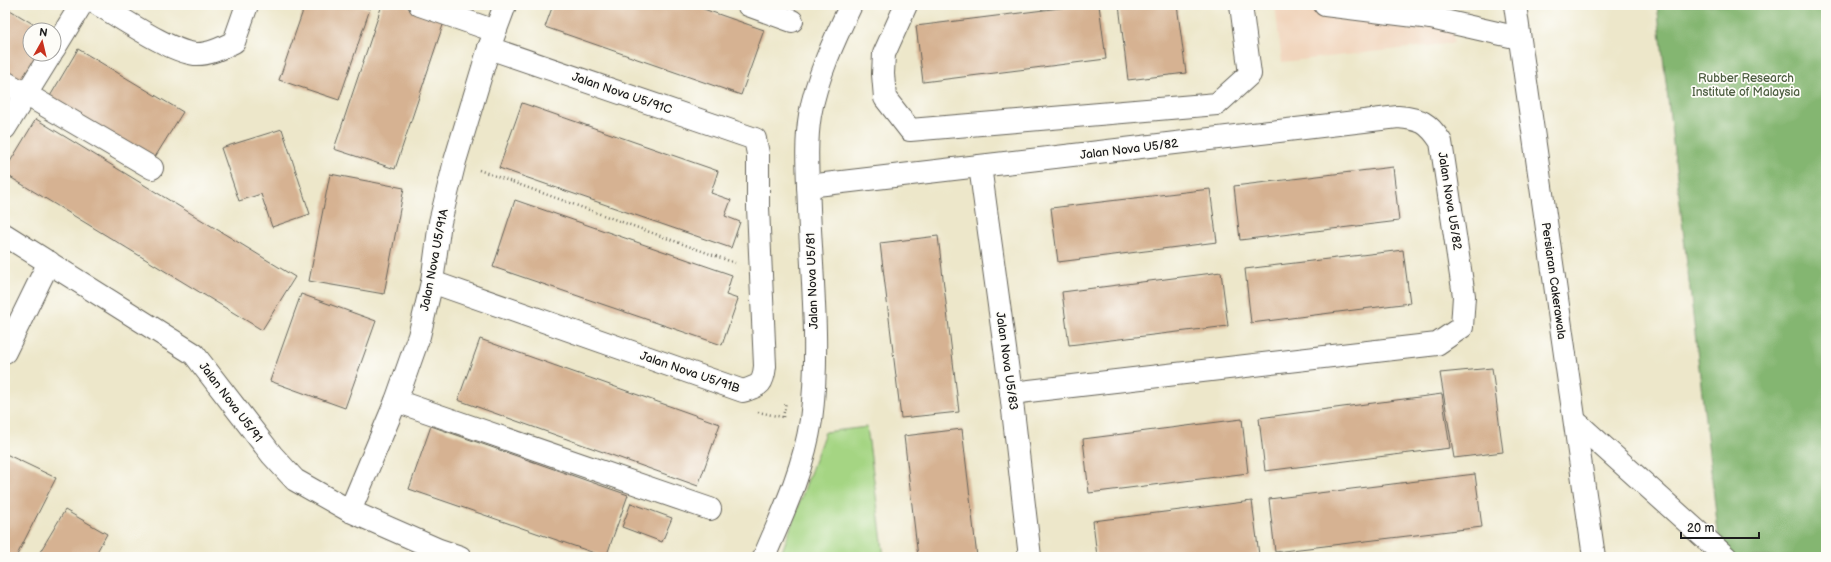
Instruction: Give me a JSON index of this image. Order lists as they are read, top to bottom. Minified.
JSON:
{"streets":{"street":["Jalan Nova U5/91C","Jalan Nova U5/82","Jalan Nova U5/91A","Jalan Nova U5/81","Persiaran Cakerawala","Jalan Nova U5/83","Jalan Nova U5/91B","Jalan Nova U5/91"]},"crossings":[["Jalan Nova U5/91C","Jalan Nova U5/91A"],["Jalan Nova U5/91C","Jalan Nova U5/91B"],["Jalan Nova U5/82","Jalan Nova U5/81"],["Jalan Nova U5/82","Jalan Nova U5/83"],["Jalan Nova U5/91A","Jalan Nova U5/91B"],["Jalan Nova U5/91A","Jalan Nova U5/91"]],"parks":["Rubber Research Institute of Malaysia"],"scale_bar":"20 m","north":"top"}
